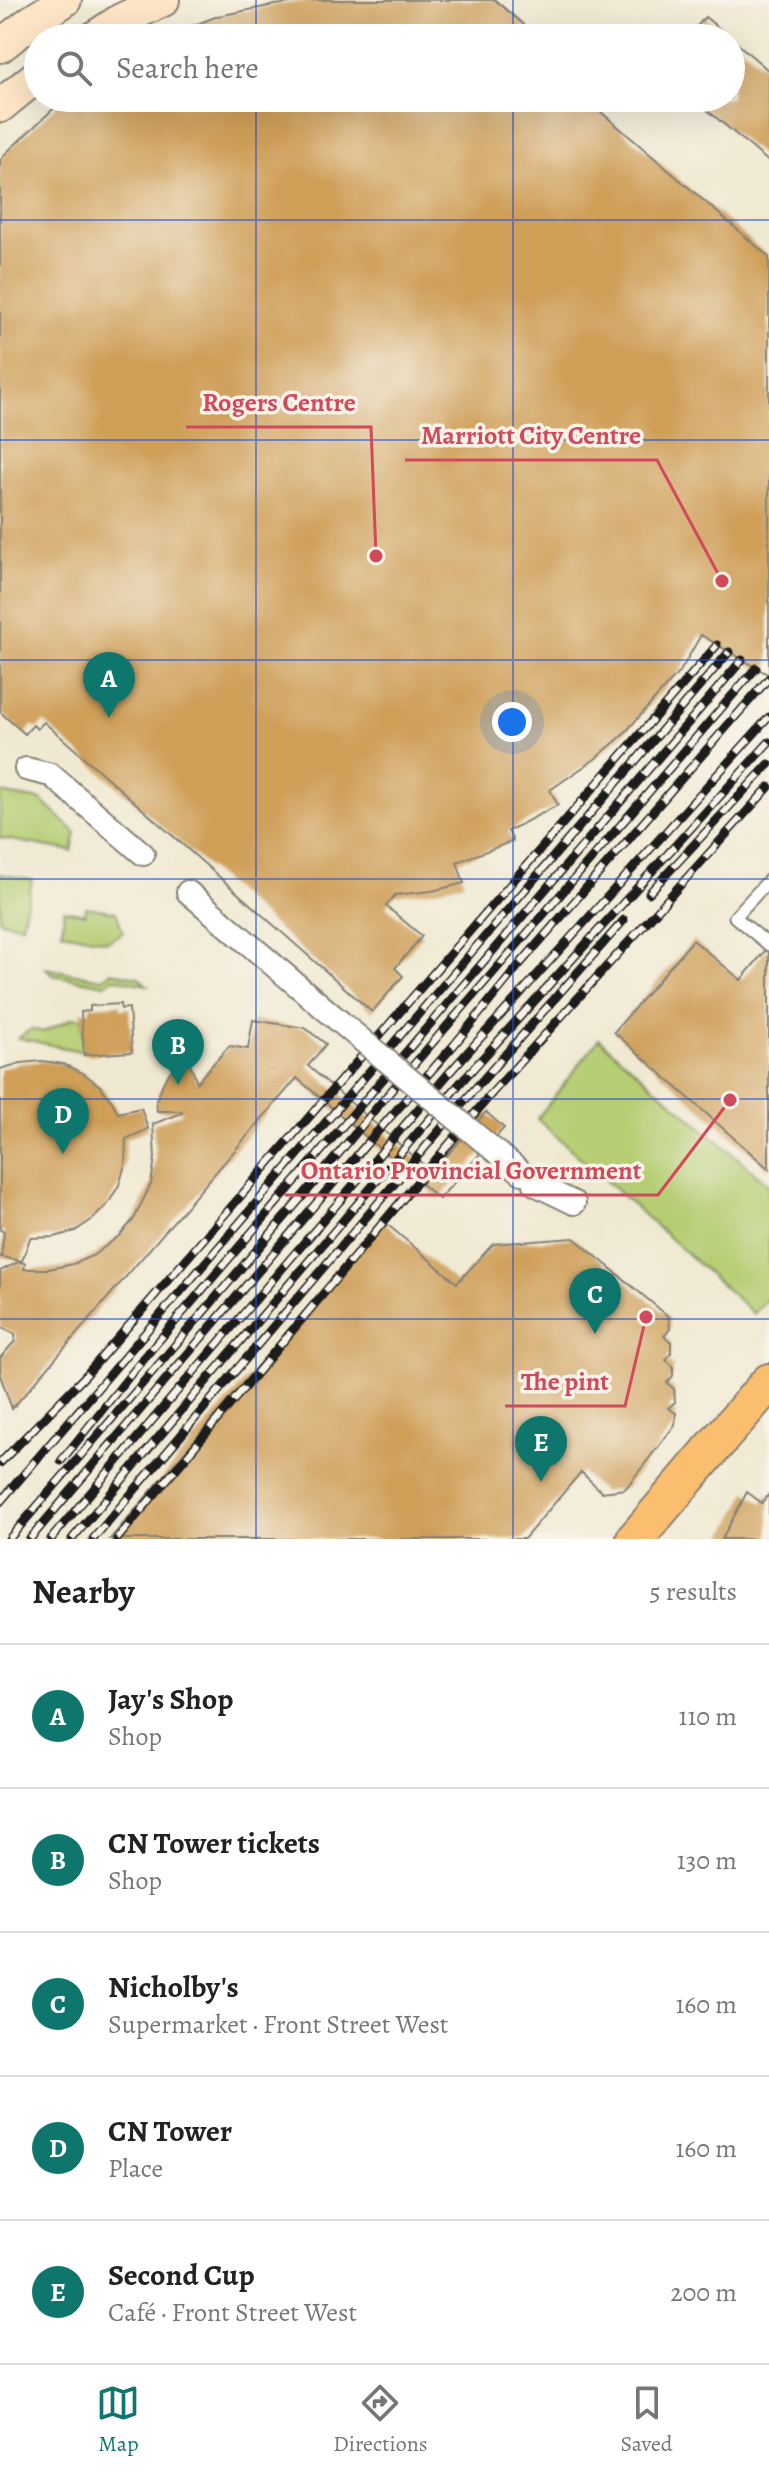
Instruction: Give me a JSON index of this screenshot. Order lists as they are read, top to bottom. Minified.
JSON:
{"places":["Rogers Centre","Marriott City Centre","Ontario Provincial Government","The pint"],"page":{"search":"Search here","pins":["A","B","D","C","E"],"heading":["Nearby","5 results"],"list":[{"mark":"A","name":"Jay's Shop","note":"Shop","value":"110 m"},{"mark":"B","name":"CN Tower tickets","note":"Shop","value":"130 m"},{"mark":"C","name":"Nicholby's","note":"Supermarket · Front Street West","value":"160 m"},{"mark":"D","name":"CN Tower","note":"Place","value":"160 m"},{"mark":"E","name":"Second Cup","note":"Café · Front Street West","value":"200 m"}],"nav":["Map","Directions","Saved"]}}
